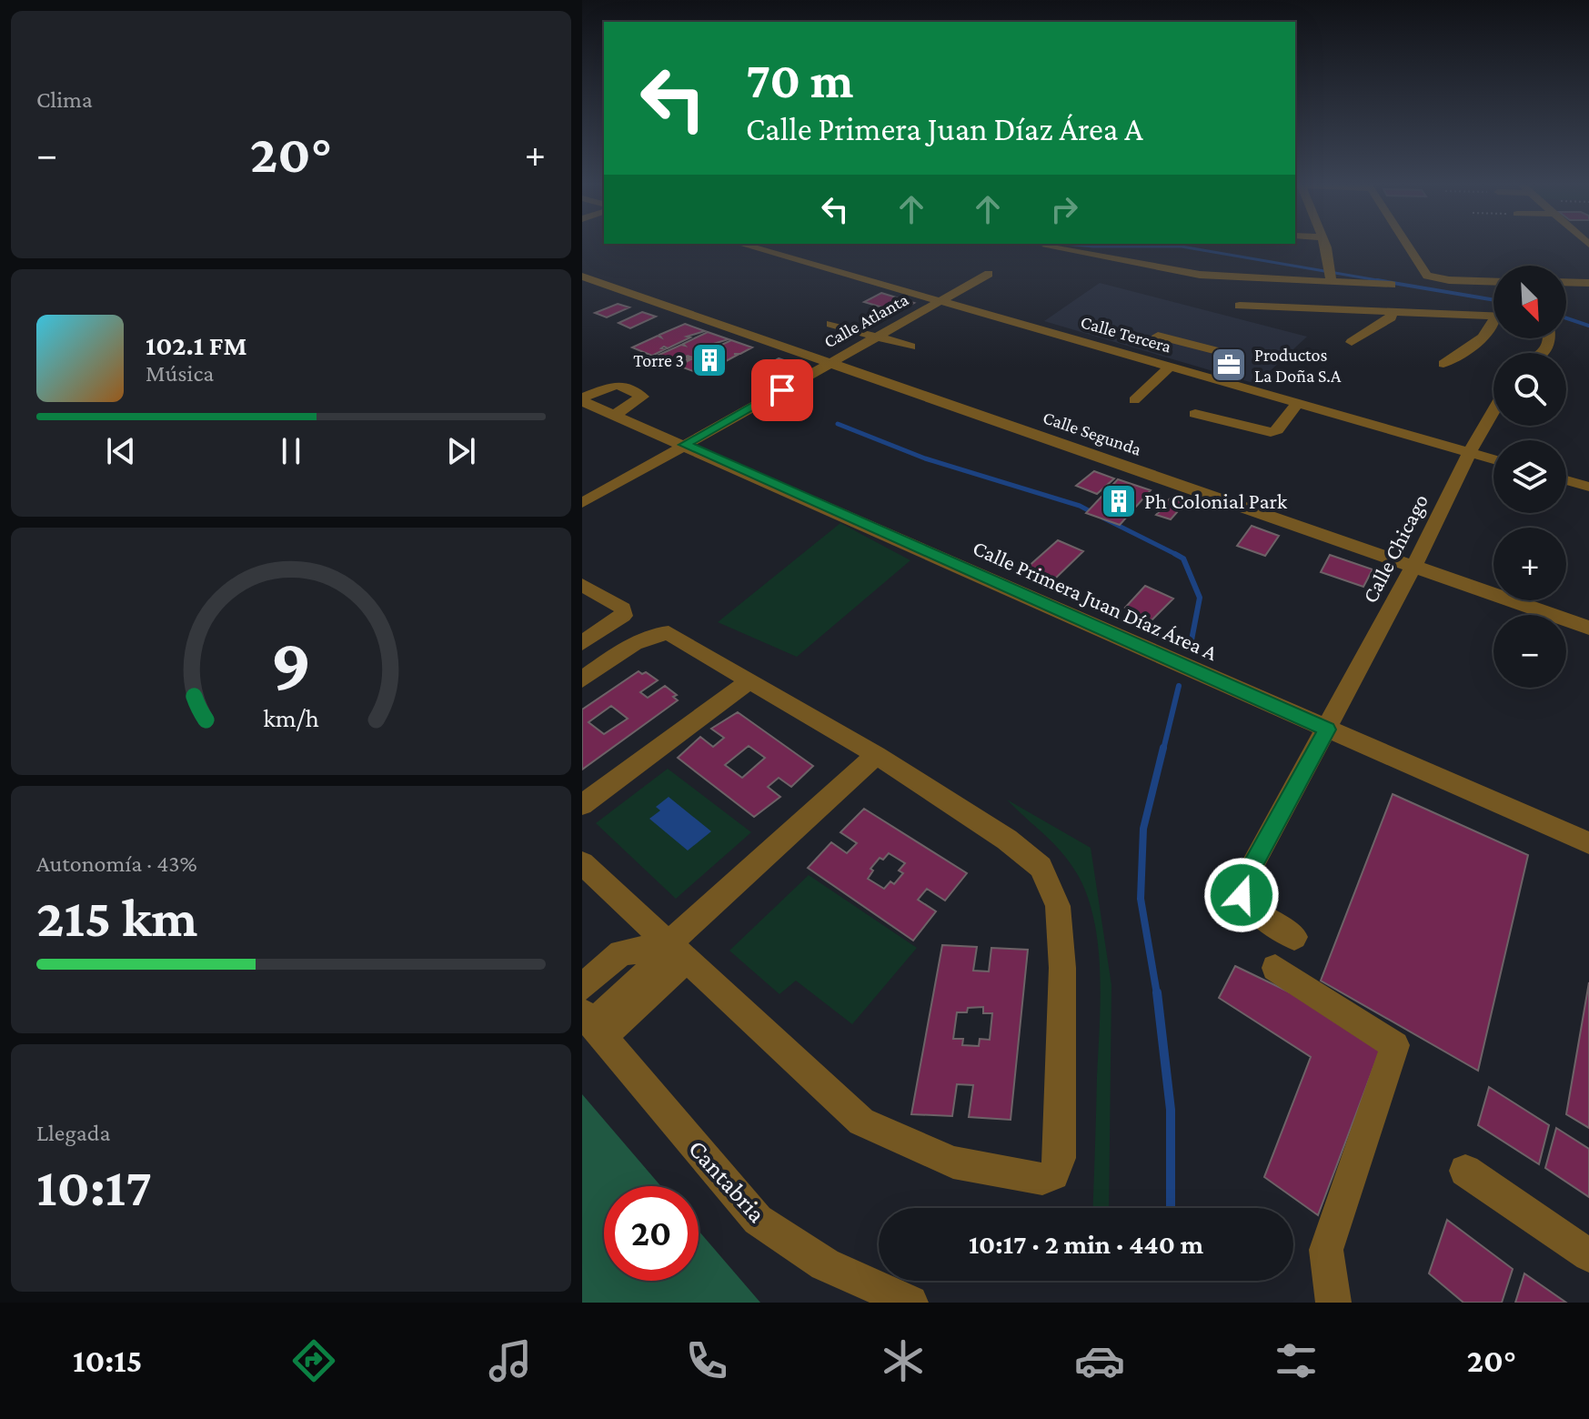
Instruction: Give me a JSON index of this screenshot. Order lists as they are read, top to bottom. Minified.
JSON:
{"streets":{"street":["Calle Atlanta","Calle Tercera","Calle Segunda","Calle Chicago","Calle Primera Juan Díaz Área A","Cantabria"]},"crossings":[["Calle Atlanta","Calle Tercera"],["Calle Atlanta","Calle Segunda"],["Calle Atlanta","Calle Primera Juan Díaz Área A"],["Calle Tercera","Calle Chicago"],["Calle Segunda","Calle Chicago"],["Calle Chicago","Calle Primera Juan Díaz Área A"]],"places":{"building":["Torre 3","Ph Colonial Park"],"office":["Productos La Doña S.A"]},"north":"bottom right","page":{"tile":["Clima",["Autonomía · 43%","215 km"],["Llegada","10:17"]],"turn":["70 m","Calle Primera Juan Díaz Área A"],"heat":["−","20°","+"],"map_buttons":["+","−"],"song":["102.1 FM","Música"],"limit":"20","trip":"10:17 · 2 min · 440 m","tabs":["10:15","20°"],"gauge":["9","km/h"]}}
